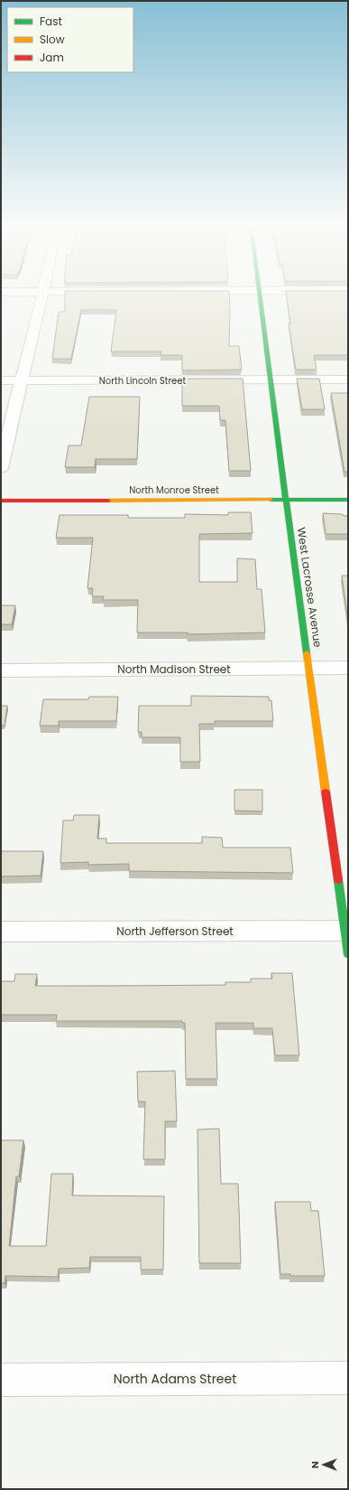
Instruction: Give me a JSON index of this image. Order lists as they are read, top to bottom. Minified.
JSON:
{"streets":{"street":["North Lincoln Street","North Monroe Street","West Lacrosse Avenue","North Madison Street","North Jefferson Street","North Adams Street"]},"crossings":[["North Lincoln Street","West Lacrosse Avenue"],["North Monroe Street","West Lacrosse Avenue"],["West Lacrosse Avenue","North Madison Street"],["West Lacrosse Avenue","North Jefferson Street"]],"legend":["Fast","Slow","Jam"],"north":"left"}
